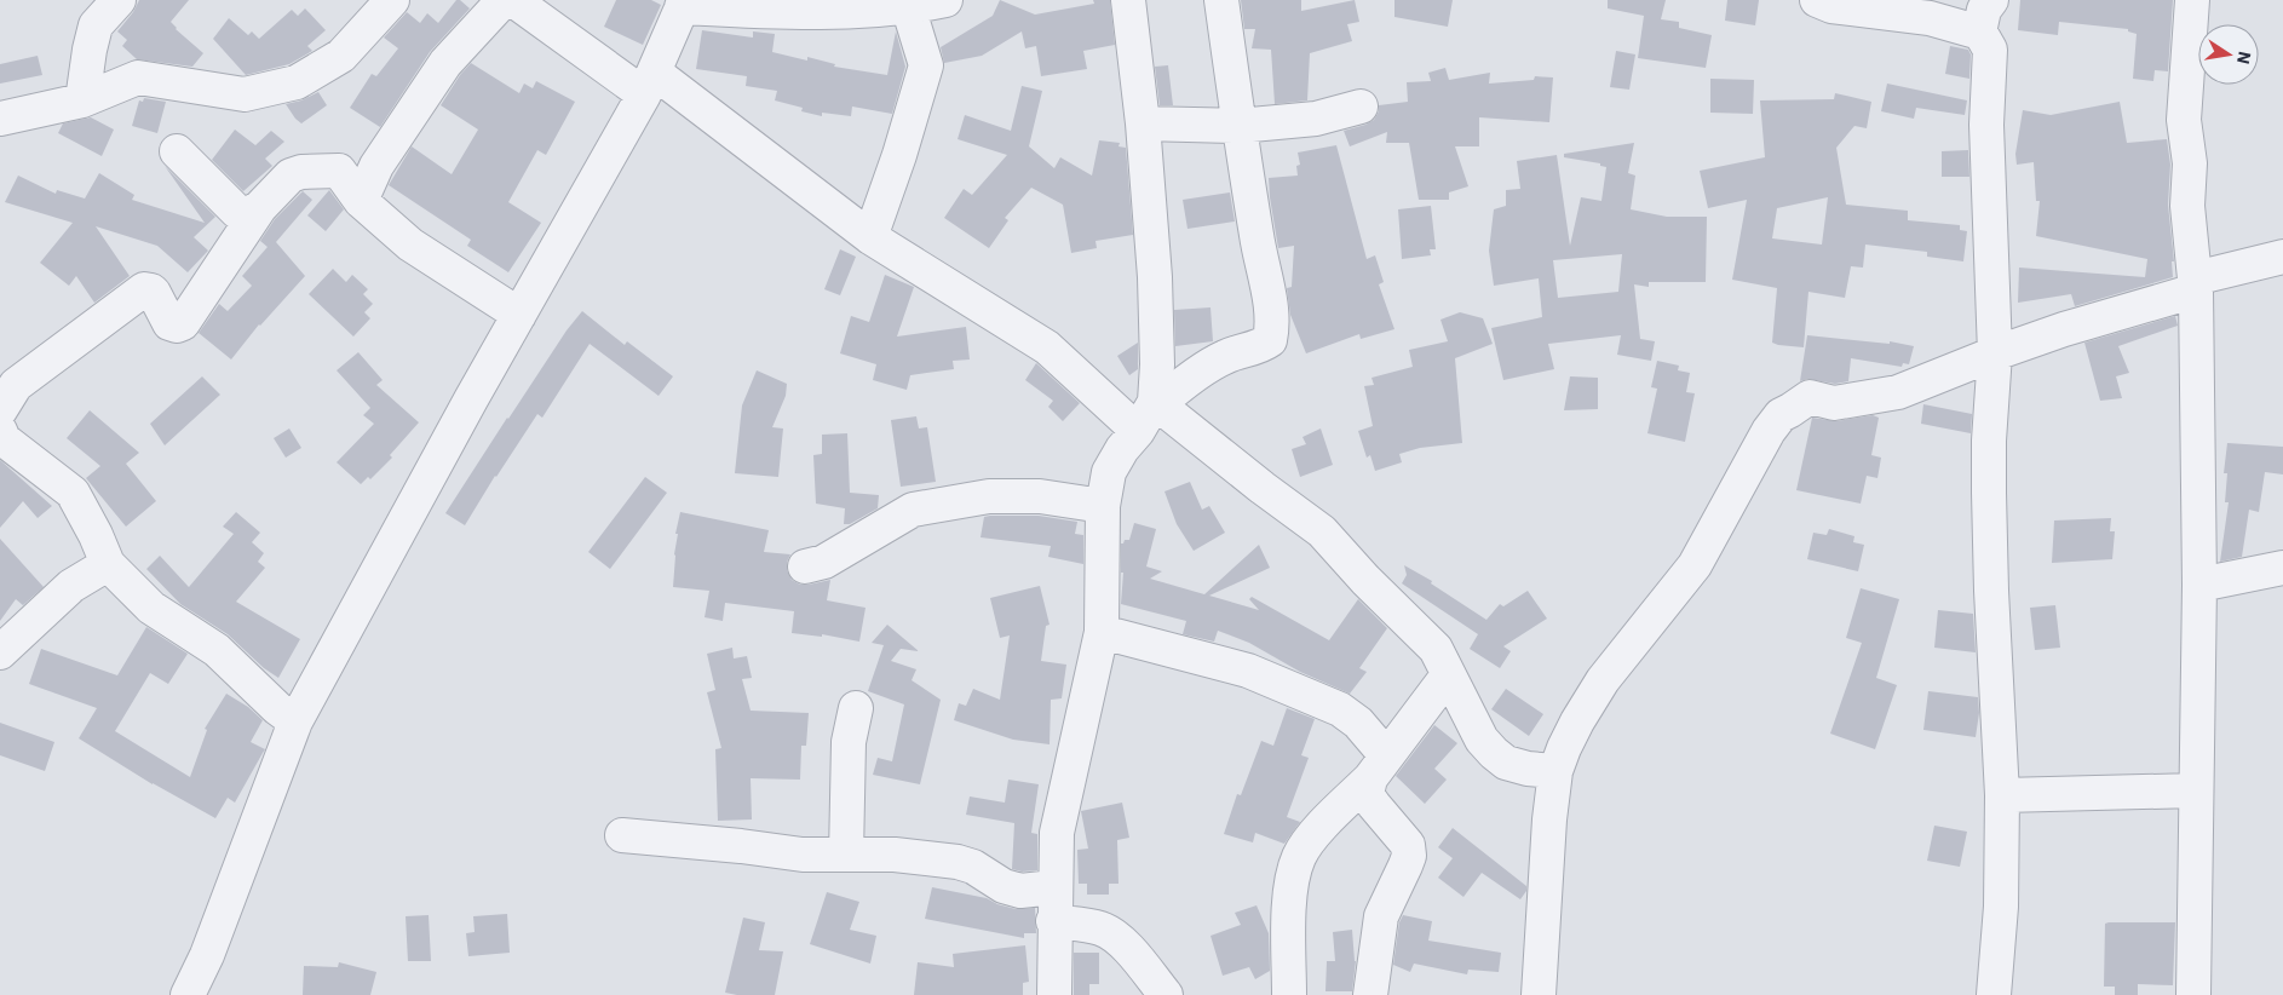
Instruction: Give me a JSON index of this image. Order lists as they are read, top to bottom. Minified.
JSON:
{"north":"right"}
